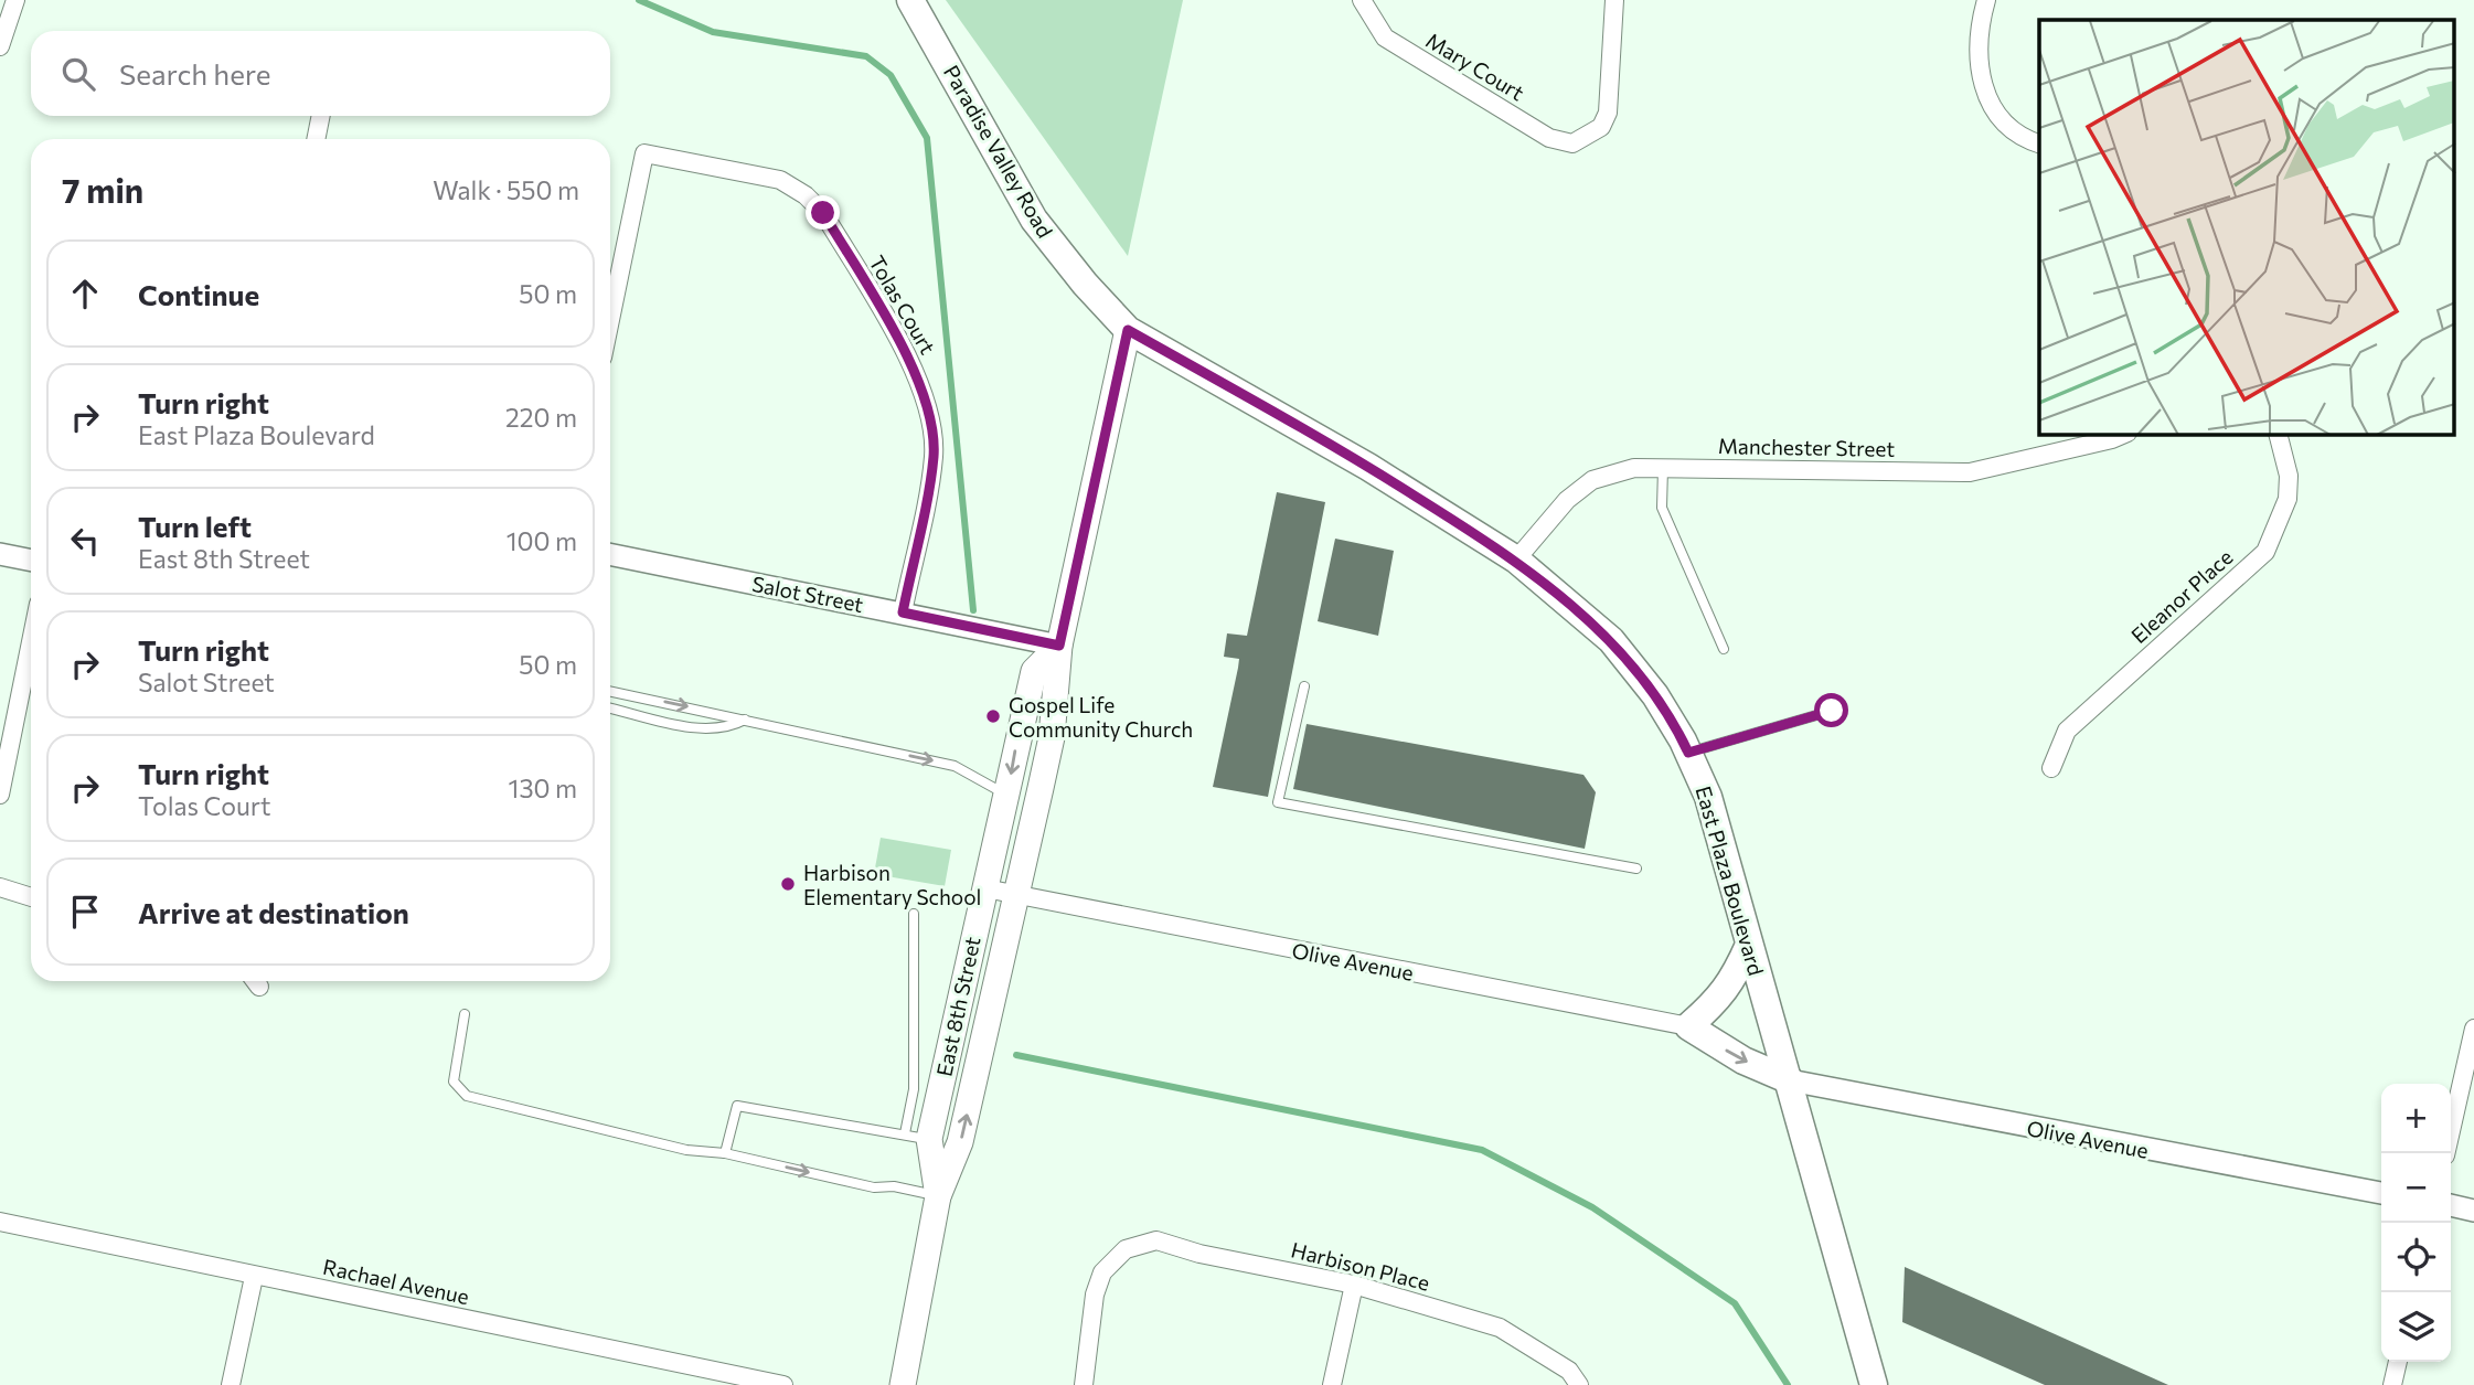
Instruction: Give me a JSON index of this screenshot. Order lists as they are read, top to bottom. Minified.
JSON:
{"streets":{"main road":["Paradise Valley Road","East Plaza Boulevard","East 8th Street"],"street":["Mary Court","Tolas Court","Manchester Street","Salot Street","Eleanor Place","Olive Avenue","Harbison Place","Rachael Avenue"]},"crossings":[["Paradise Valley Road","East Plaza Boulevard"],["Paradise Valley Road","East 8th Street"],["Tolas Court","Salot Street"],["Manchester Street","East Plaza Boulevard"],["Salot Street","East 8th Street"],["East Plaza Boulevard","Olive Avenue"],["East Plaza Boulevard","East 8th Street"],["Olive Avenue","East 8th Street"]],"places":["Gospel Life Community Church","Harbison Elementary School"],"page":{"search":"Search here","heading":["7 min","Walk · 550 m"],"list":[["Continue","50 m"],["Turn right","East Plaza Boulevard","220 m"],["Turn left","East 8th Street","100 m"],["Turn right","Salot Street","50 m"],["Turn right","Tolas Court","130 m"],"Arrive at destination"],"map_buttons":["+","−"]}}
